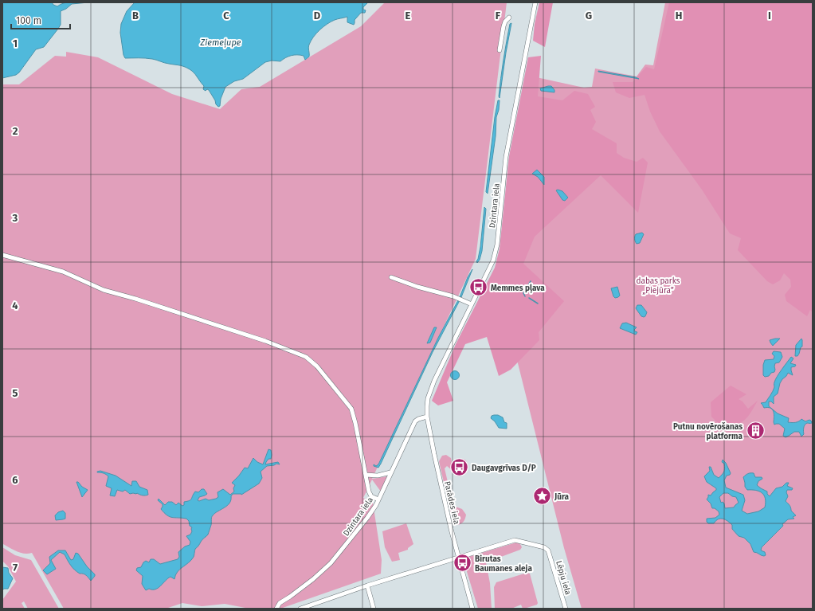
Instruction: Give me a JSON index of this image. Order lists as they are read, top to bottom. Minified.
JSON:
{"streets":{"street":["Dzintara iela","Parādes iela","Lēpju iela"]},"crossings":[["Dzintara iela","Parādes iela"],["Parādes iela","Lēpju iela"]],"water":["Ziemeļupe"],"parks":["dabas parks „Piejūra”"],"places":{"bus stop":["Memmes pļava","Daugavgrīvas D/P","Birutas Baumanes aleja"],"building":["Putnu novērošanas platforma"],"place":["Jūra"]},"scale_bar":"100 m","grid":{"columns":["B","C","D","E","F","G","H","I"],"rows":["1","2","3","4","5","6","7"]}}
